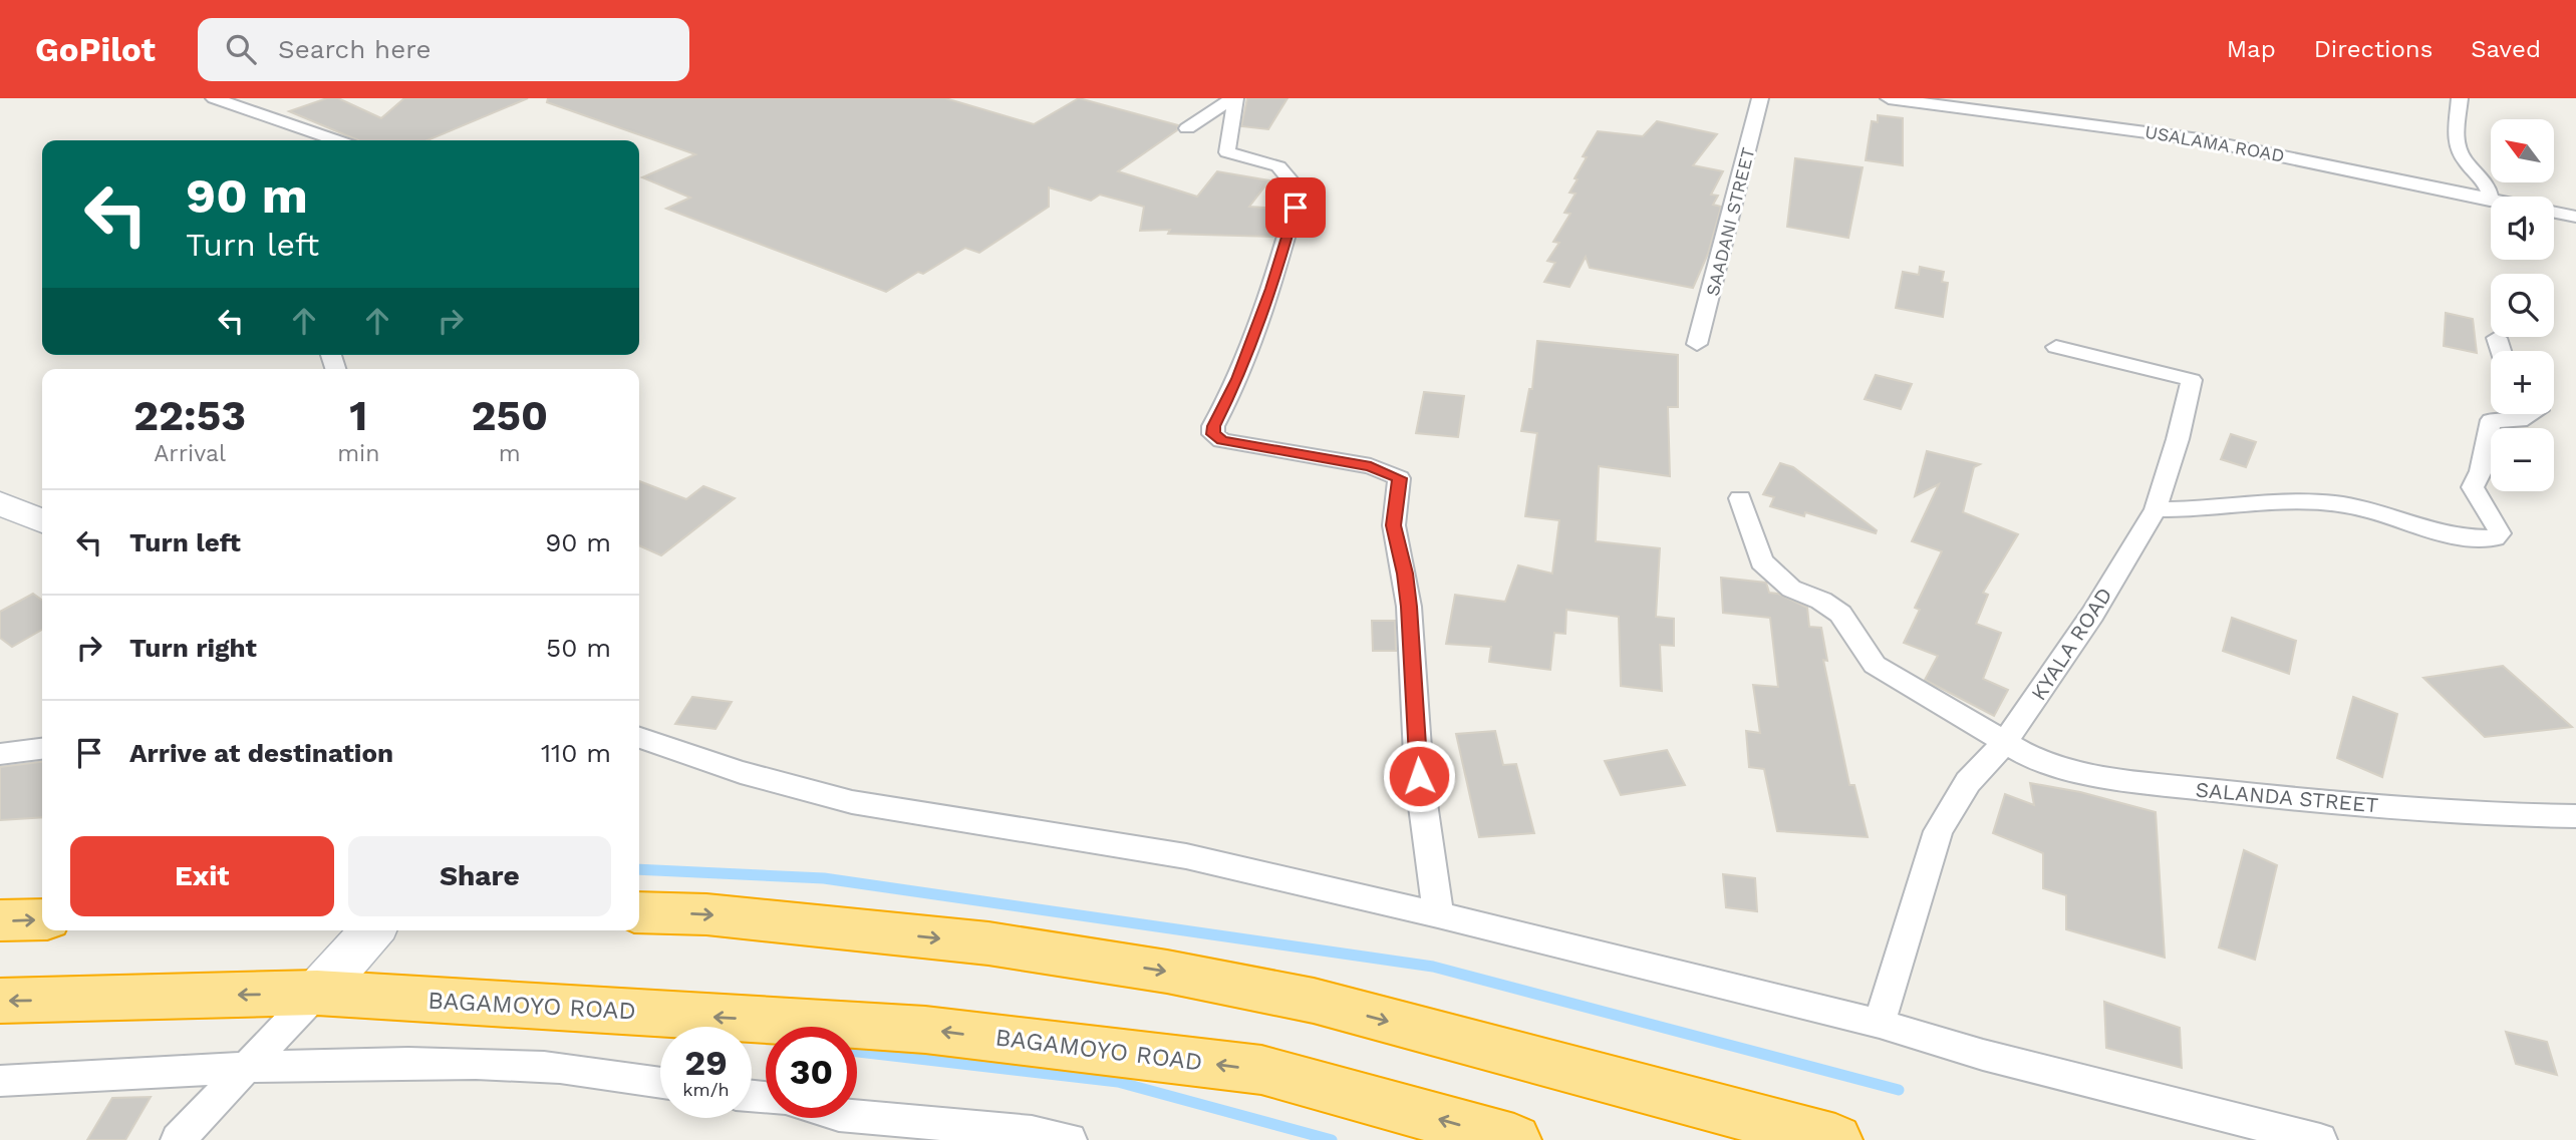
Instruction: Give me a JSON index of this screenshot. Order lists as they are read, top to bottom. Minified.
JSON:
{"streets":{"highway":["BAGAMOYO ROAD"],"street":["USALAMA ROAD","SAADANI STREET","KYALA ROAD","SALANDA STREET"]},"crossings":[["KYALA ROAD","SALANDA STREET"]],"north":"top left","page":{"header":"GoPilot","search":"Search here","nav":["Map","Directions","Saved"],"map_buttons":["+","−"],"turn":["90 m","Turn left"],"eta":["22:53","Arrival","1","min","250","m"],"list":[{"name":"Turn left","value":"90 m"},{"name":"Turn right","value":"50 m"},{"name":"Arrive at destination","value":"110 m"}],"buttons":["Exit","Share"],"speed":"29 km/h","limit":"30"}}
